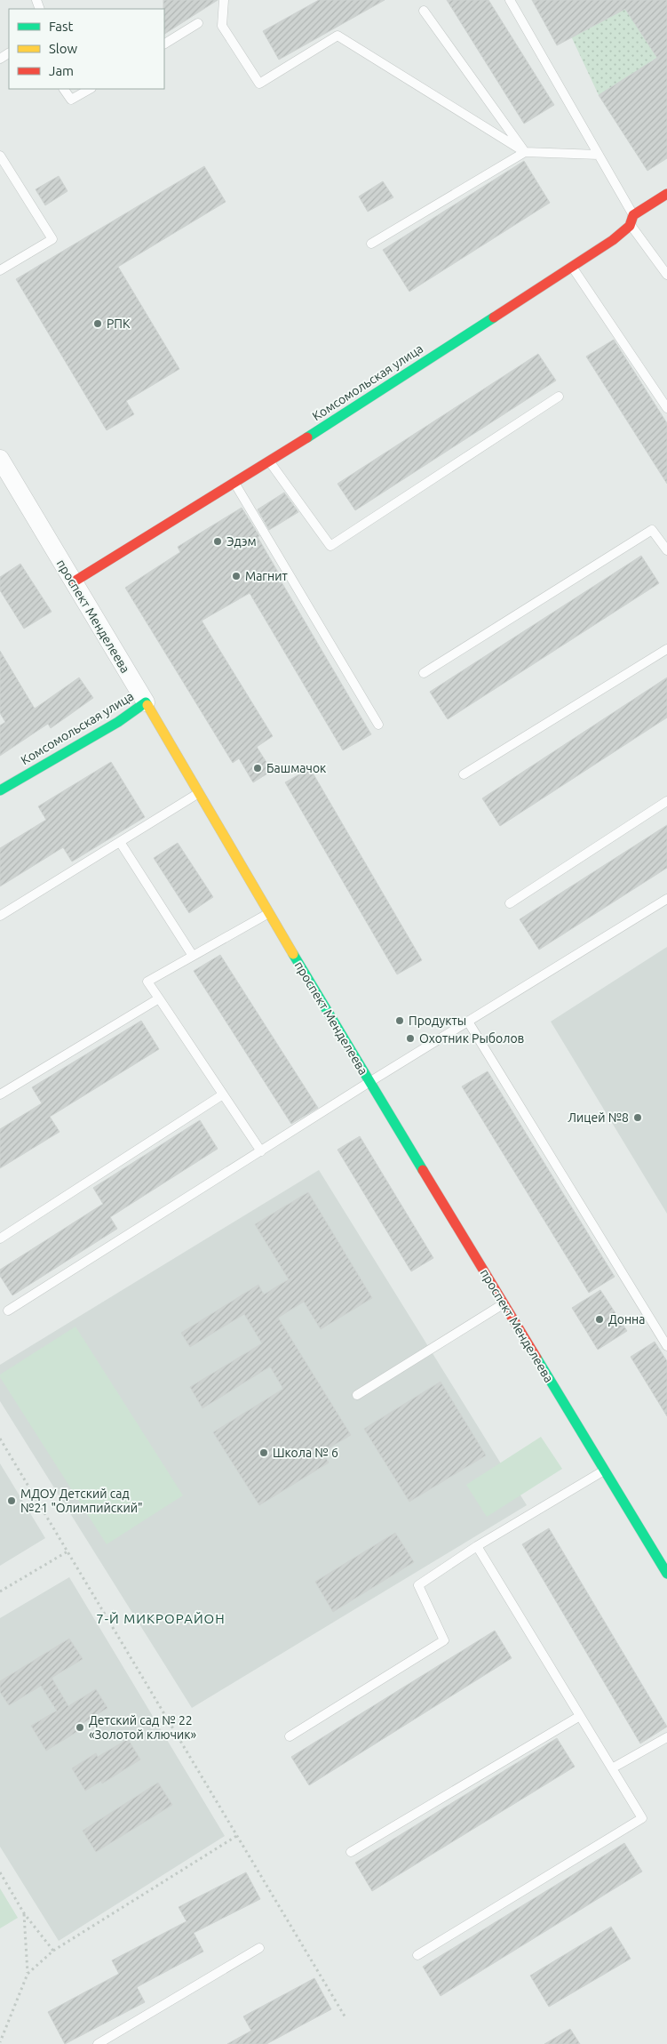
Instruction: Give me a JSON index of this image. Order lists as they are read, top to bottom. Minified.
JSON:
{"streets":{"street":["Комсомольская улица","проспект Менделеева"]},"crossings":[["Комсомольская улица","проспект Менделеева"]],"districts":["7-Й МИКРОРАЙОН"],"places":["РПК","Эдэм","Магнит","Башмачок","Продукты","Охотник Рыболов","Лицей №8","Донна","Школа № 6","МДОУ Детский сад №21 \"Олимпийский\"","Детский сад № 22 «Золотой ключик»"],"legend":["Fast","Slow","Jam"]}
